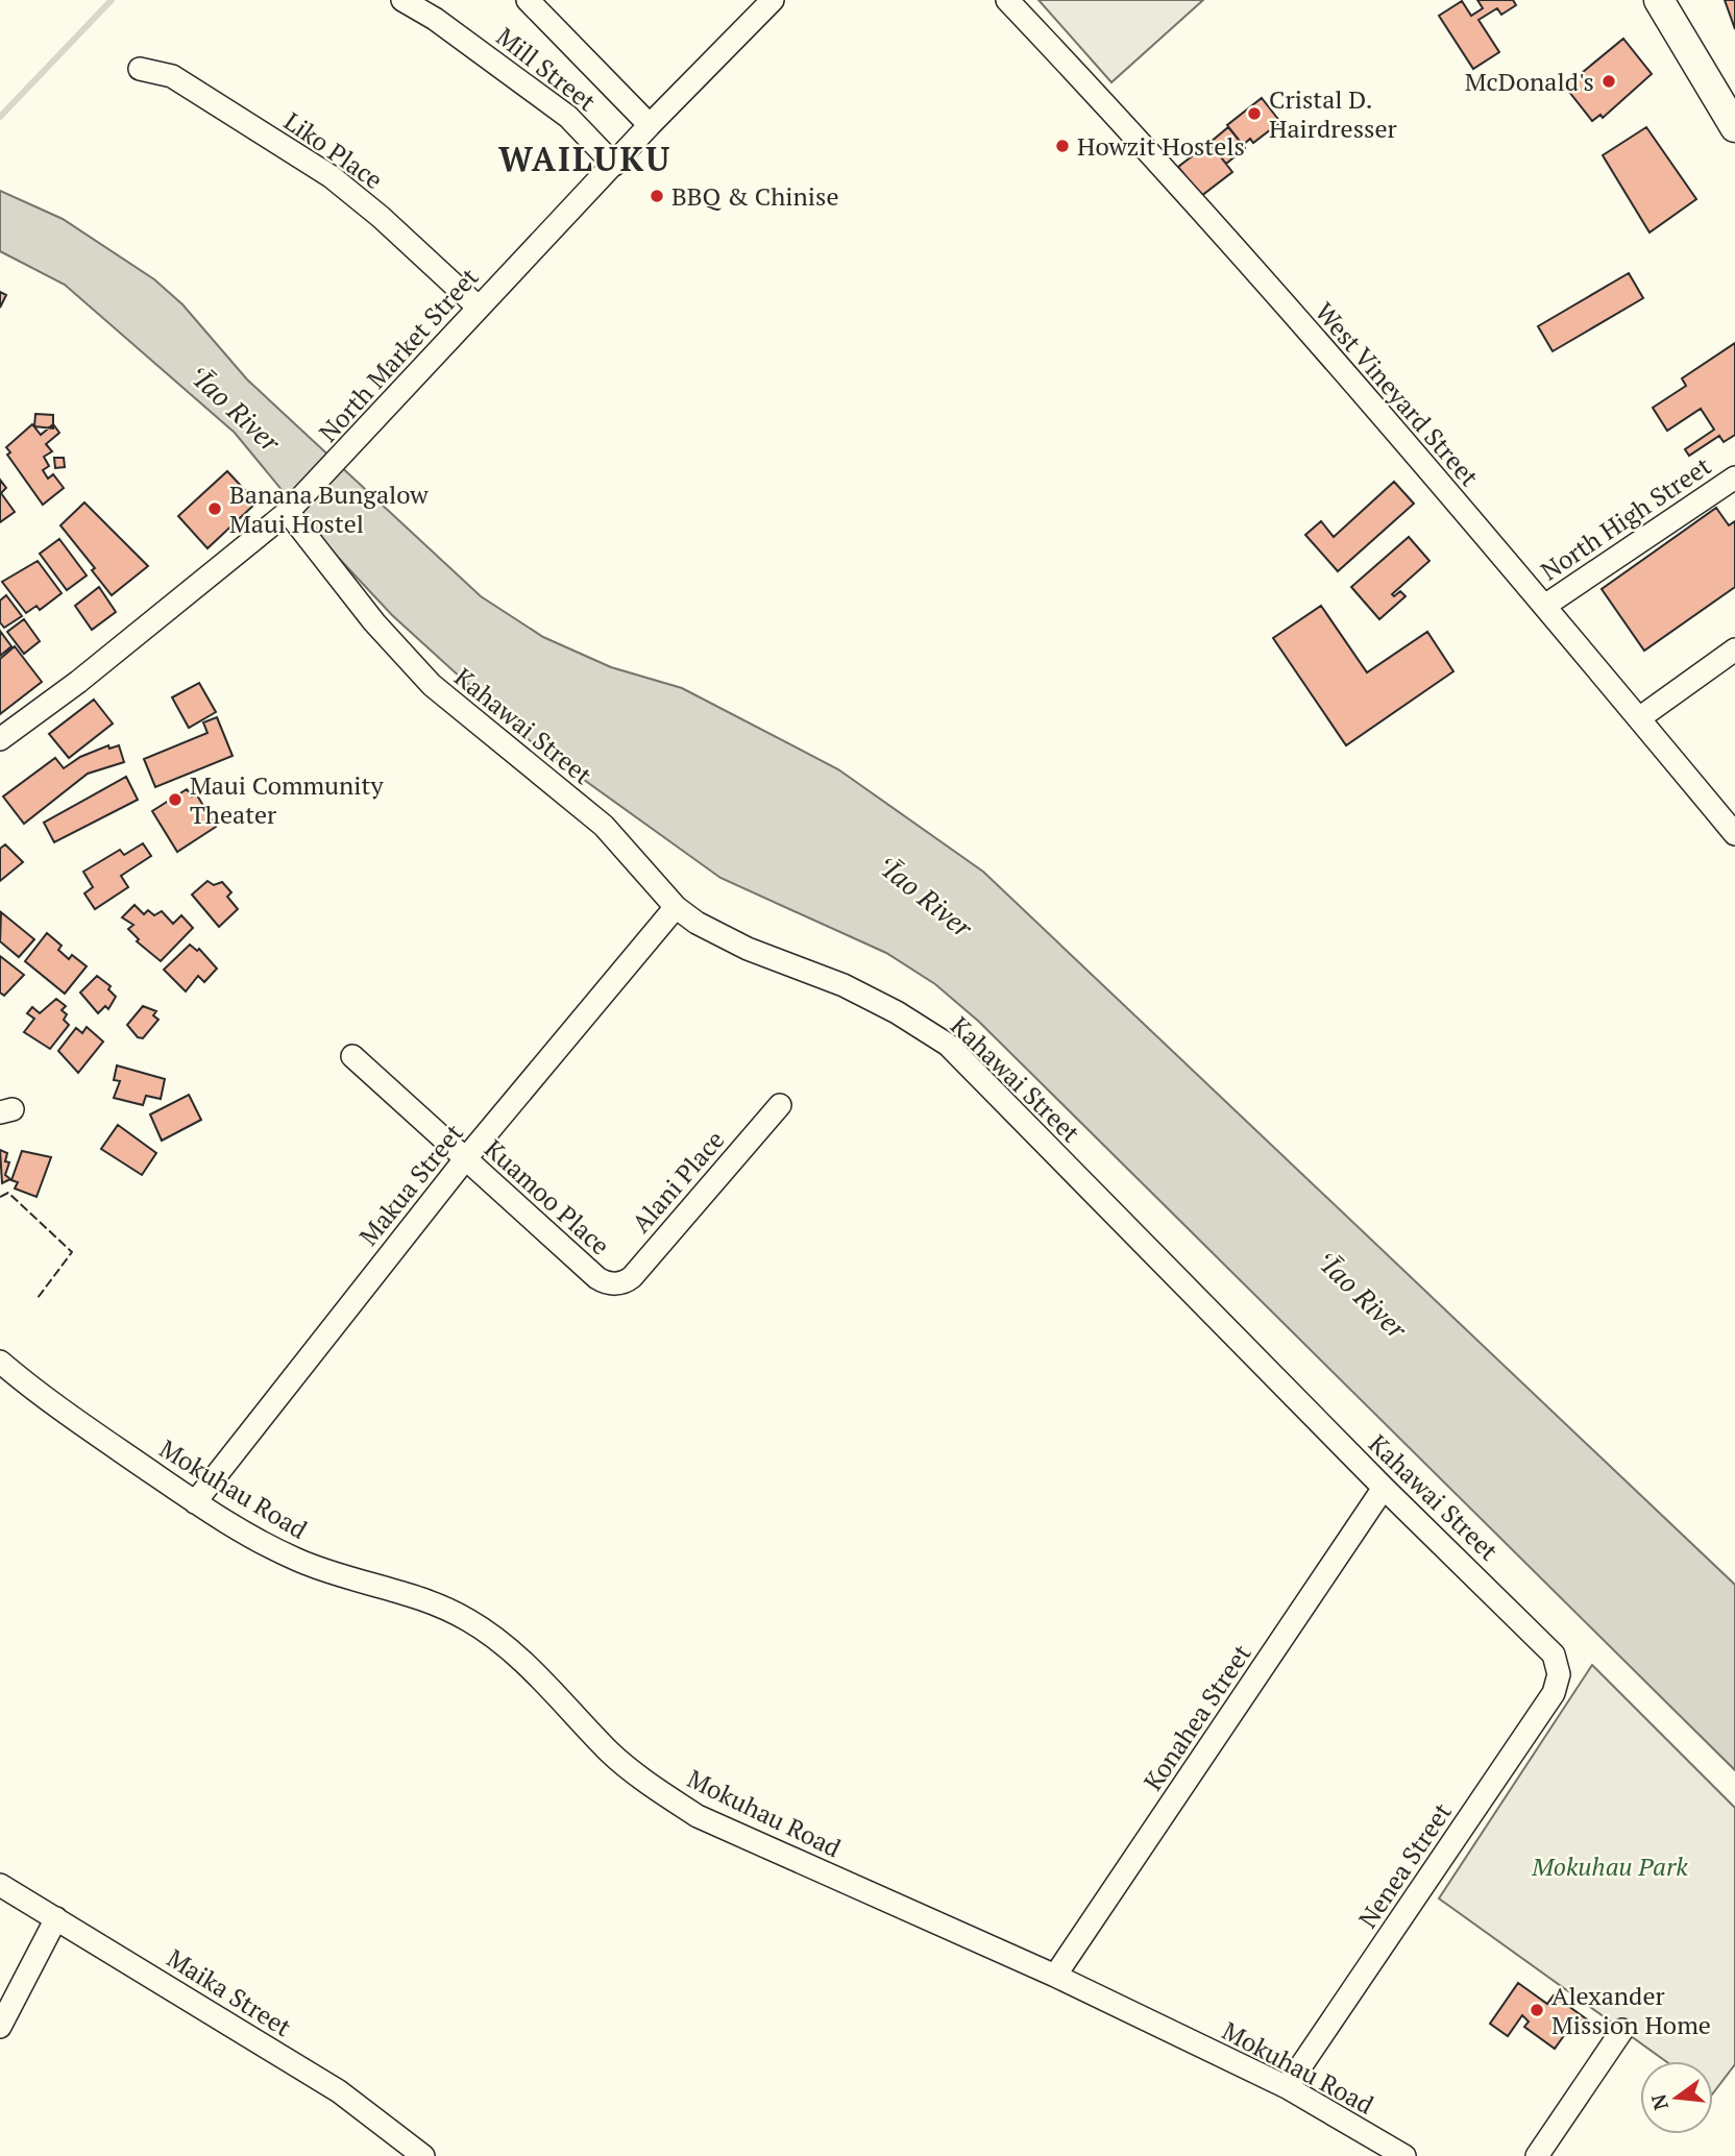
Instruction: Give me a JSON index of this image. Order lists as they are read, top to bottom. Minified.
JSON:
{"streets":{"street":["Mill Street","Liko Place","North Market Street","West Vineyard Street","North High Street","Kahawai Street","Alani Place","Makua Street","Kuamoo Place","Mokuhau Road","Konahea Street","Nenea Street","Maika Street"]},"crossings":[["Mill Street","North Market Street"],["Liko Place","North Market Street"],["North Market Street","Kahawai Street"],["West Vineyard Street","North High Street"],["Kahawai Street","Makua Street"],["Kahawai Street","Konahea Street"],["Kahawai Street","Nenea Street"],["Alani Place","Kuamoo Place"],["Makua Street","Kuamoo Place"],["Makua Street","Mokuhau Road"],["Mokuhau Road","Konahea Street"],["Mokuhau Road","Nenea Street"]],"districts":["WAILUKU"],"water":["ʻĪao River"],"parks":["Mokuhau Park"],"places":["McDonald's","Cristal D. Hairdresser","Howzit Hostels","BBQ & Chinise","Banana Bungalow Maui Hostel","Maui Community Theater","Alexander Mission Home"],"north":"left"}
